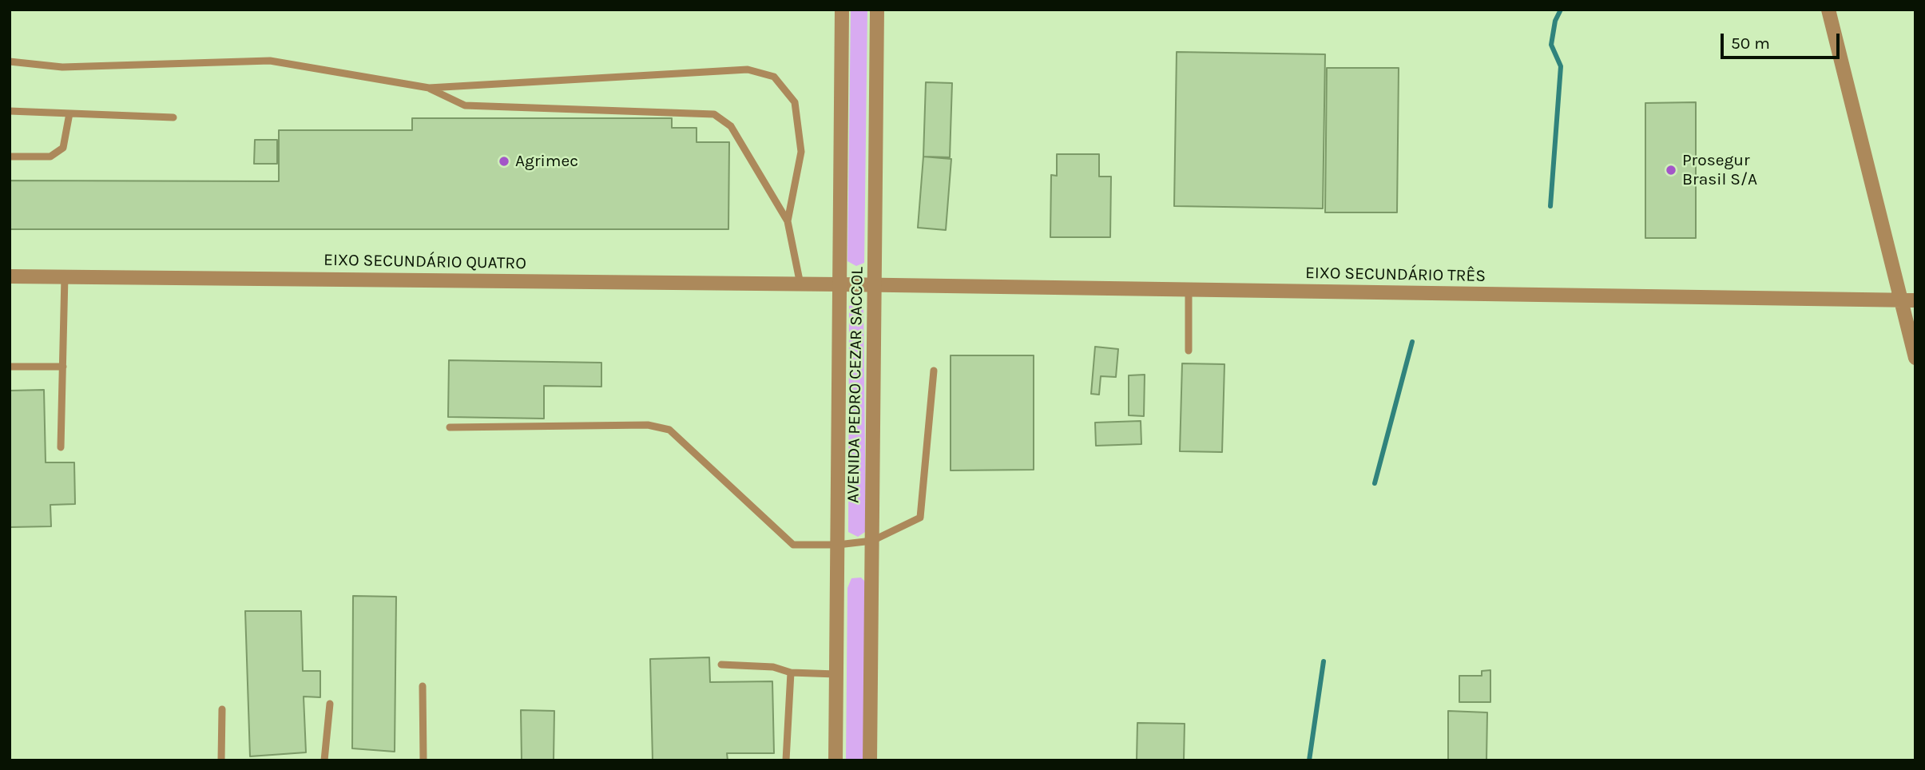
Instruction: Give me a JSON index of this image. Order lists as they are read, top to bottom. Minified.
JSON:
{"streets":{"street":["EIXO SECUNDÁRIO QUATRO","EIXO SECUNDÁRIO TRÊS","AVENIDA PEDRO CEZAR SACCOL"]},"crossings":[["EIXO SECUNDÁRIO QUATRO","EIXO SECUNDÁRIO TRÊS"],["EIXO SECUNDÁRIO QUATRO","AVENIDA PEDRO CEZAR SACCOL"],["EIXO SECUNDÁRIO TRÊS","AVENIDA PEDRO CEZAR SACCOL"]],"places":["Agrimec","Prosegur Brasil S/A"],"scale_bar":"50 m"}
